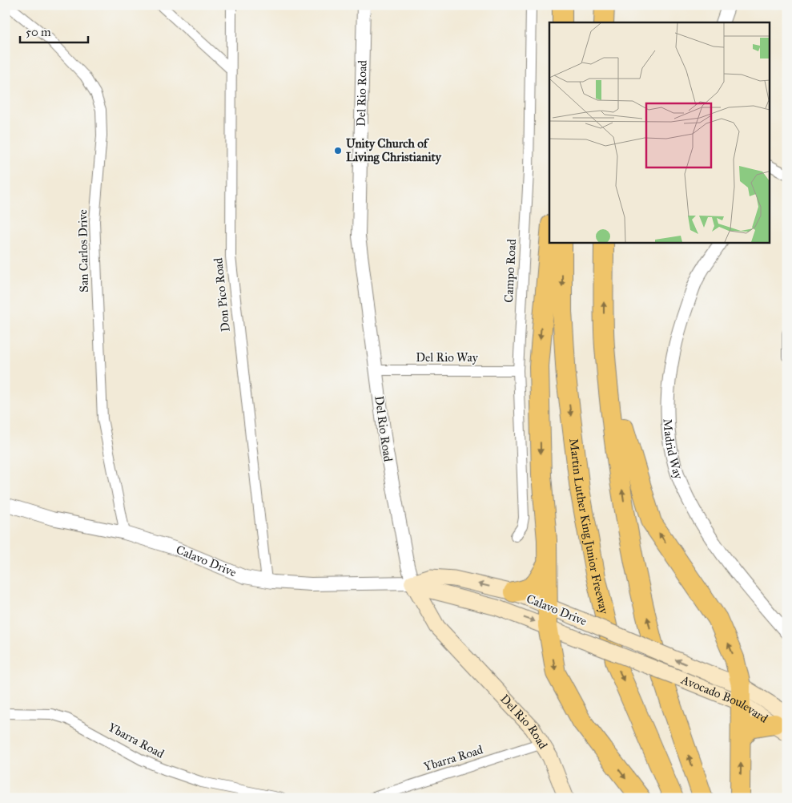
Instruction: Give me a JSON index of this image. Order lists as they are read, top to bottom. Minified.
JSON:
{"streets":{"highway":["Martin Luther King Junior Freeway"],"main road":["Del Rio Road","Calavo Drive","Avocado Boulevard"],"street":["San Carlos Drive","Campo Road","Don Pico Road","Del Rio Way","Madrid Way","Ybarra Road"]},"crossings":[["Del Rio Road","Del Rio Way"],["Del Rio Road","Calavo Drive"],["Del Rio Road","Ybarra Road"],["San Carlos Drive","Calavo Drive"],["Campo Road","Del Rio Way"],["Don Pico Road","Calavo Drive"],["Calavo Drive","Avocado Boulevard"]],"places":["Unity Church of Living Christianity"],"scale_bar":"50 m"}
